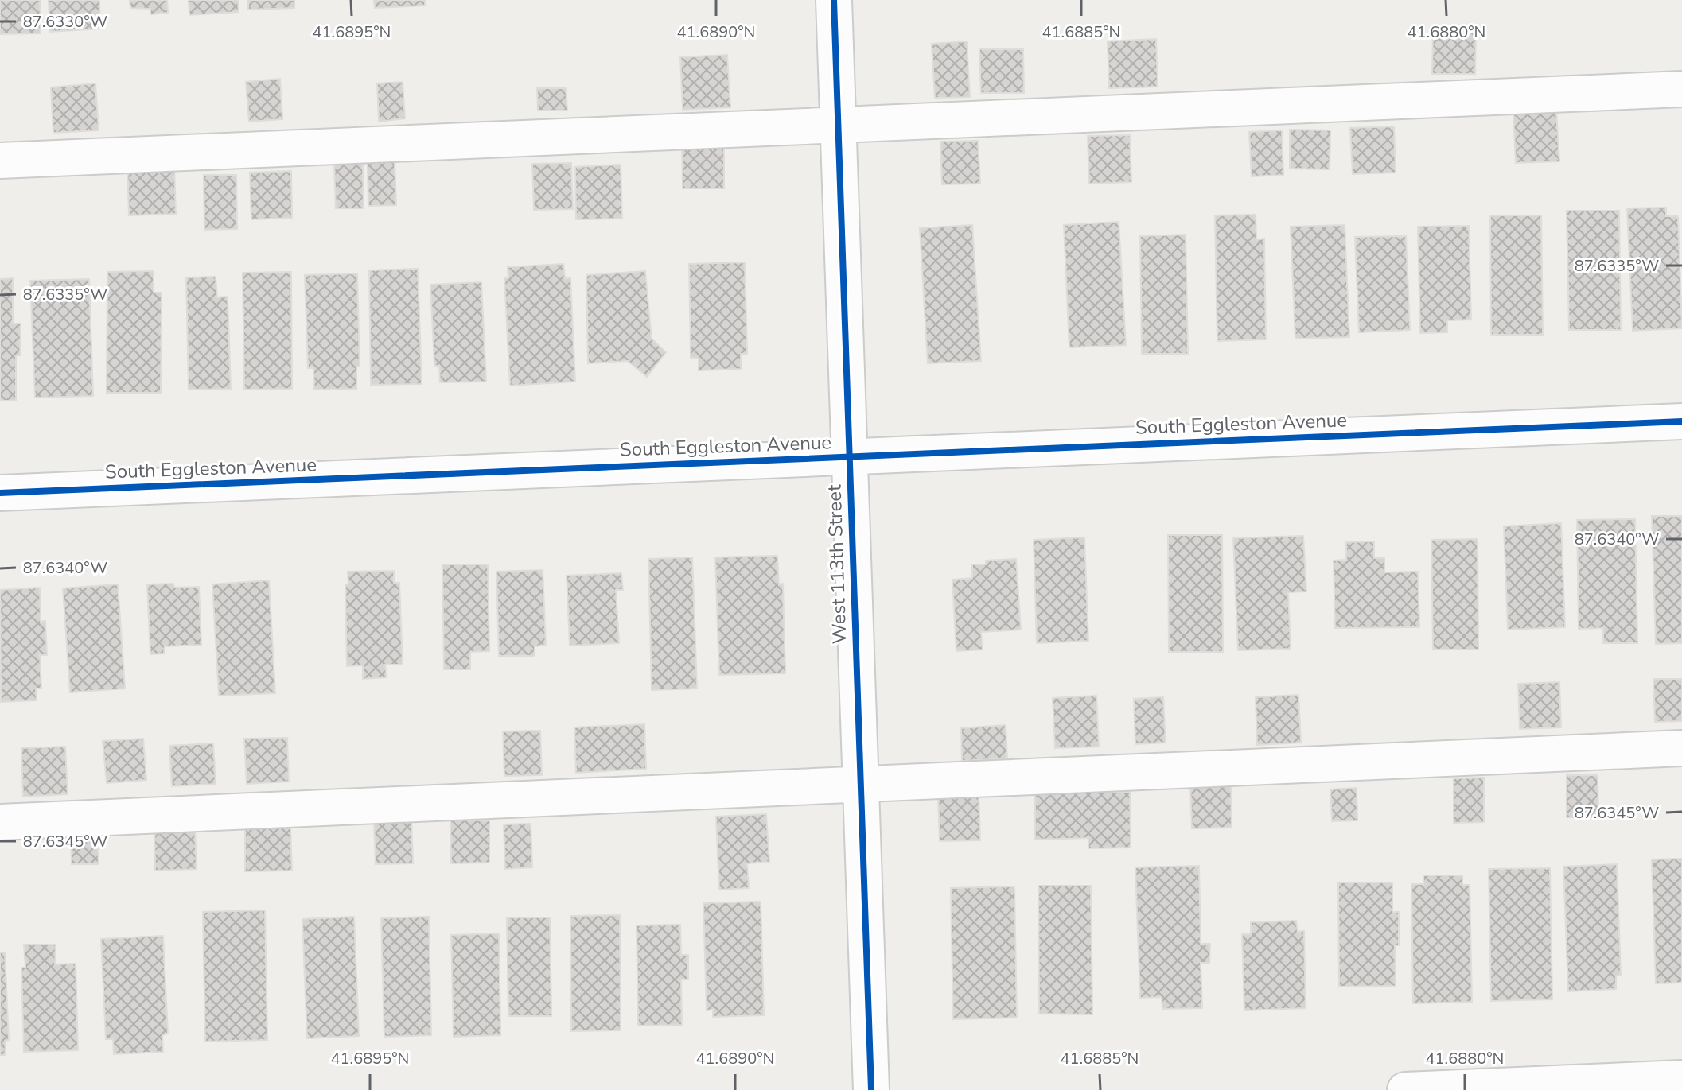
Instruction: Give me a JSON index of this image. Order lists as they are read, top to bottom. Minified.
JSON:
{"streets":{"street":["South Eggleston Avenue","West 113th Street"]},"crossings":[["South Eggleston Avenue","West 113th Street"]],"coordinates":["87.6330°W","41.6895°N","41.6890°N","41.6885°N","41.6880°N","87.6335°W","87.6340°W","87.6345°W"]}
